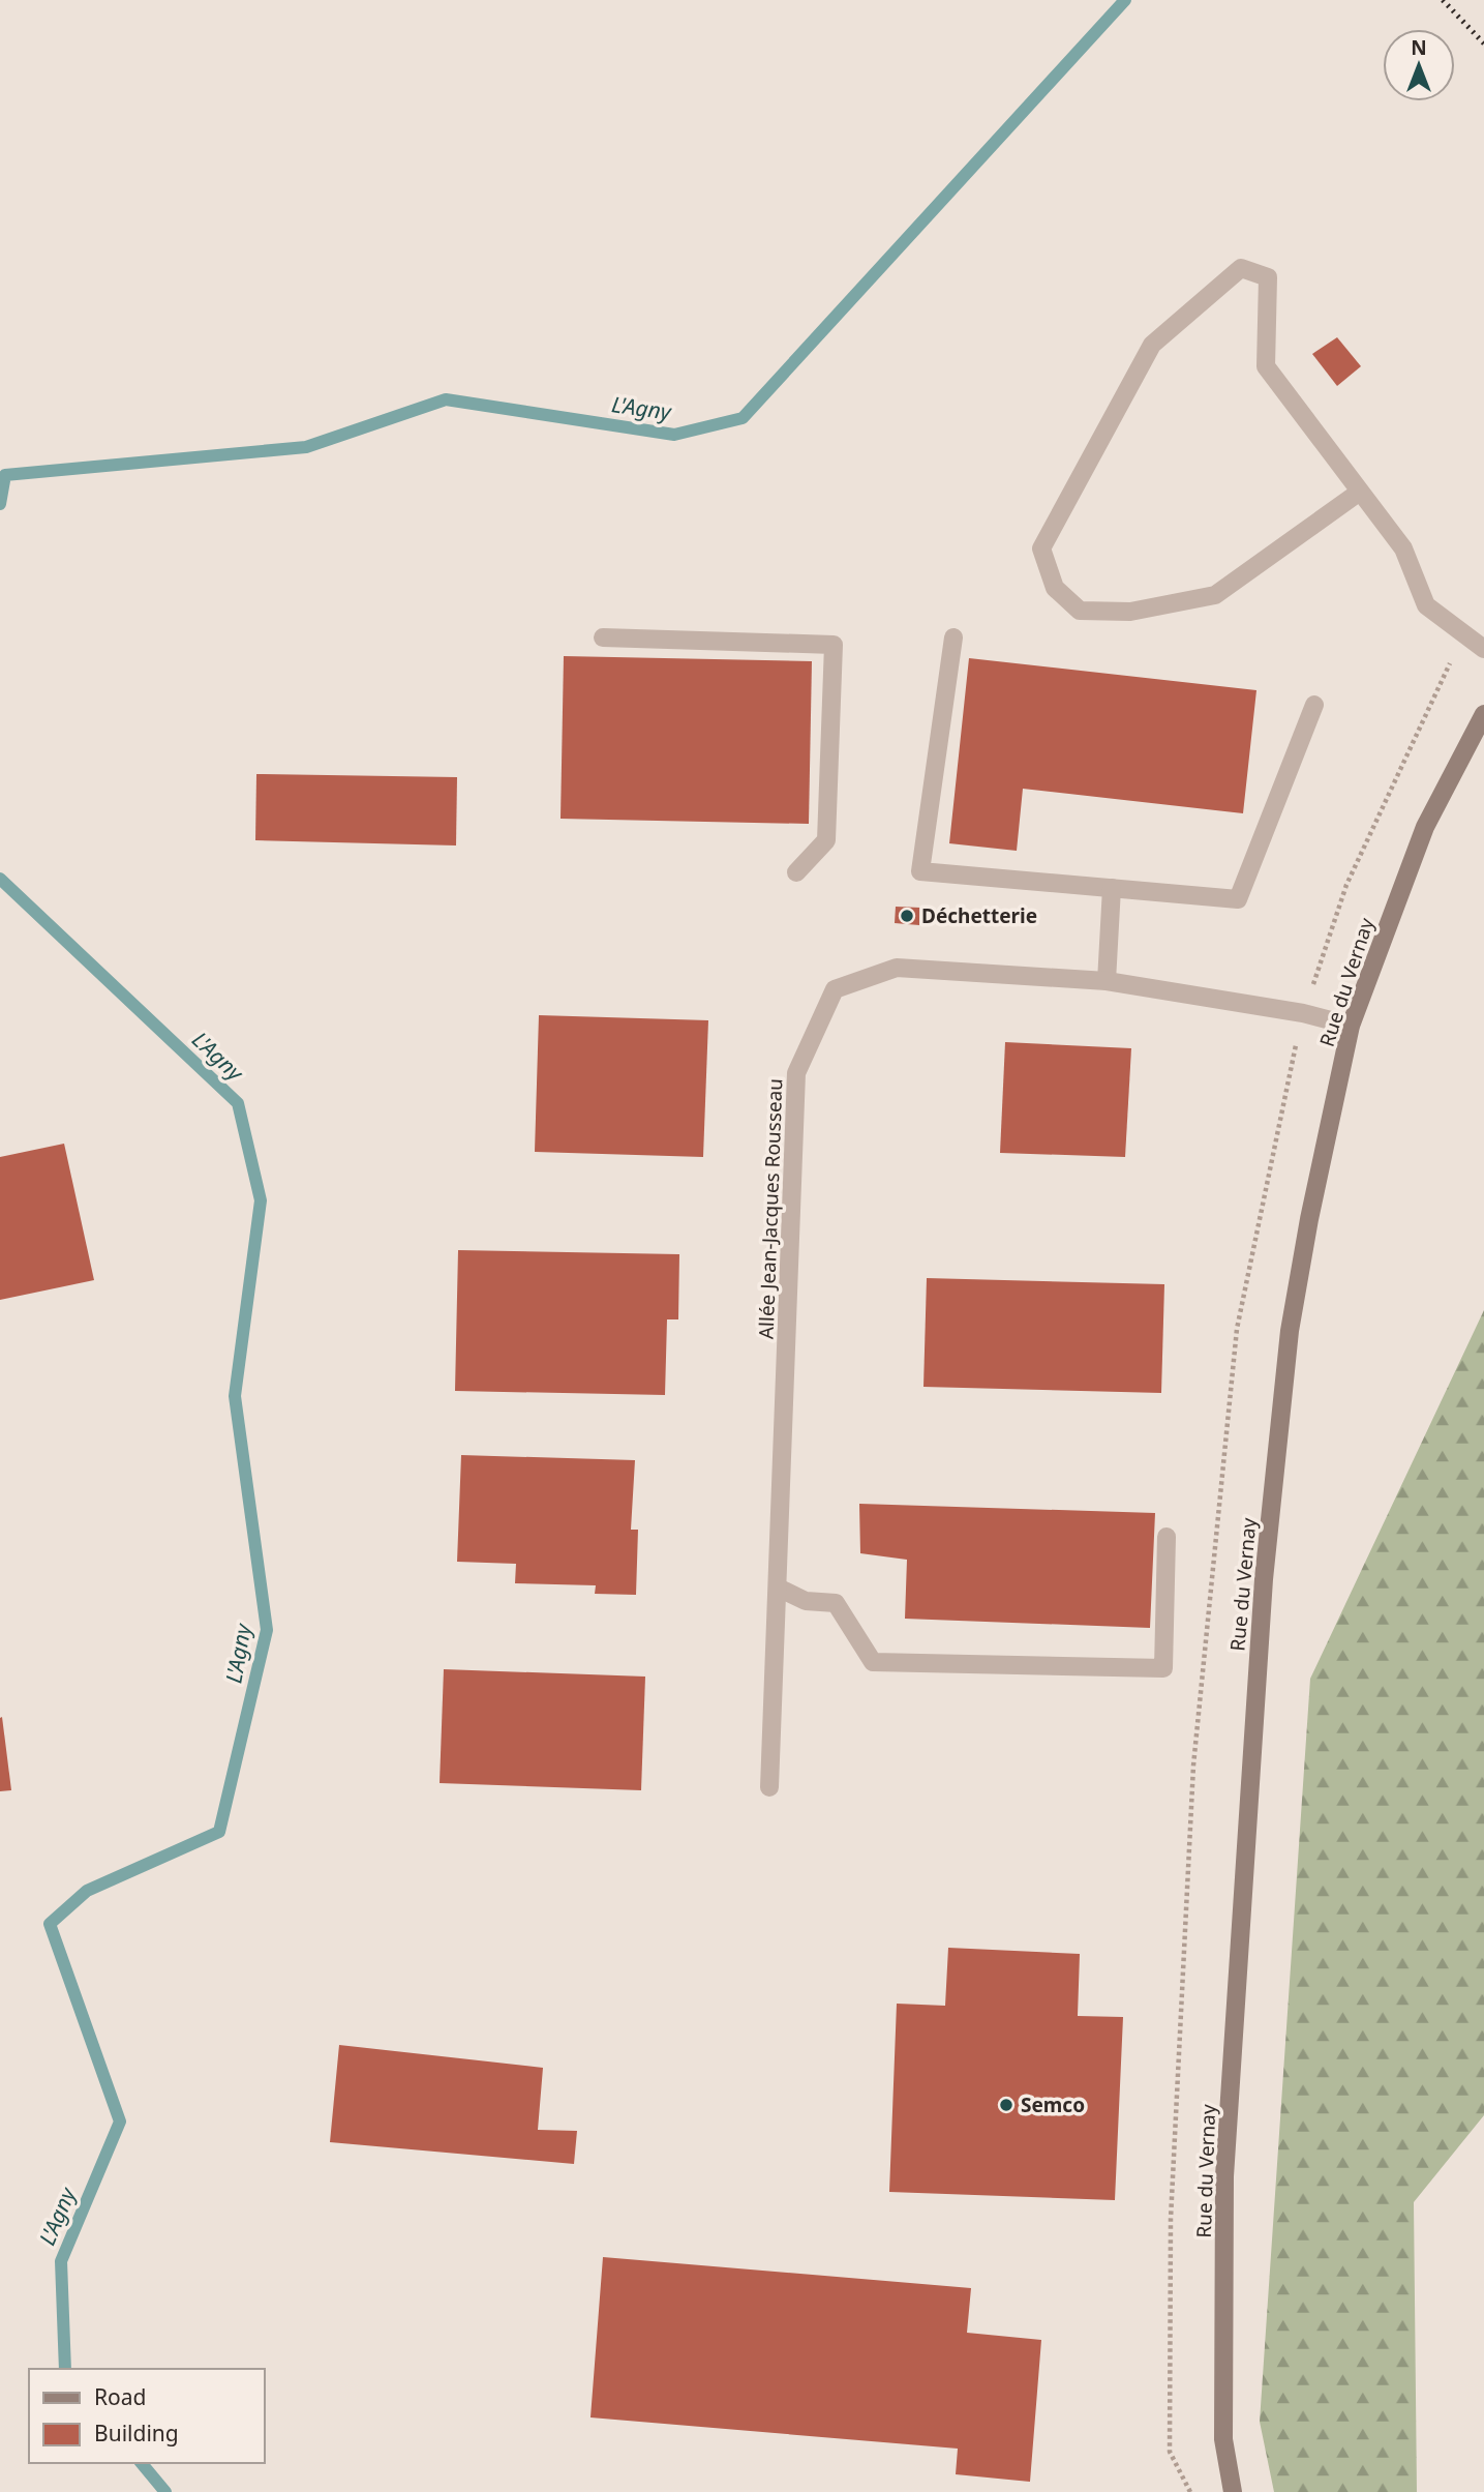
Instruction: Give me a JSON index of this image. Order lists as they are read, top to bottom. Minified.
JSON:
{"streets":{"street":["Rue du Vernay","Allée Jean-Jacques Rousseau"]},"crossings":[["Rue du Vernay","Allée Jean-Jacques Rousseau"]],"water":["L'Agny"],"places":["Déchetterie","Semco"],"legend":["Road","Building"],"north":"top"}
